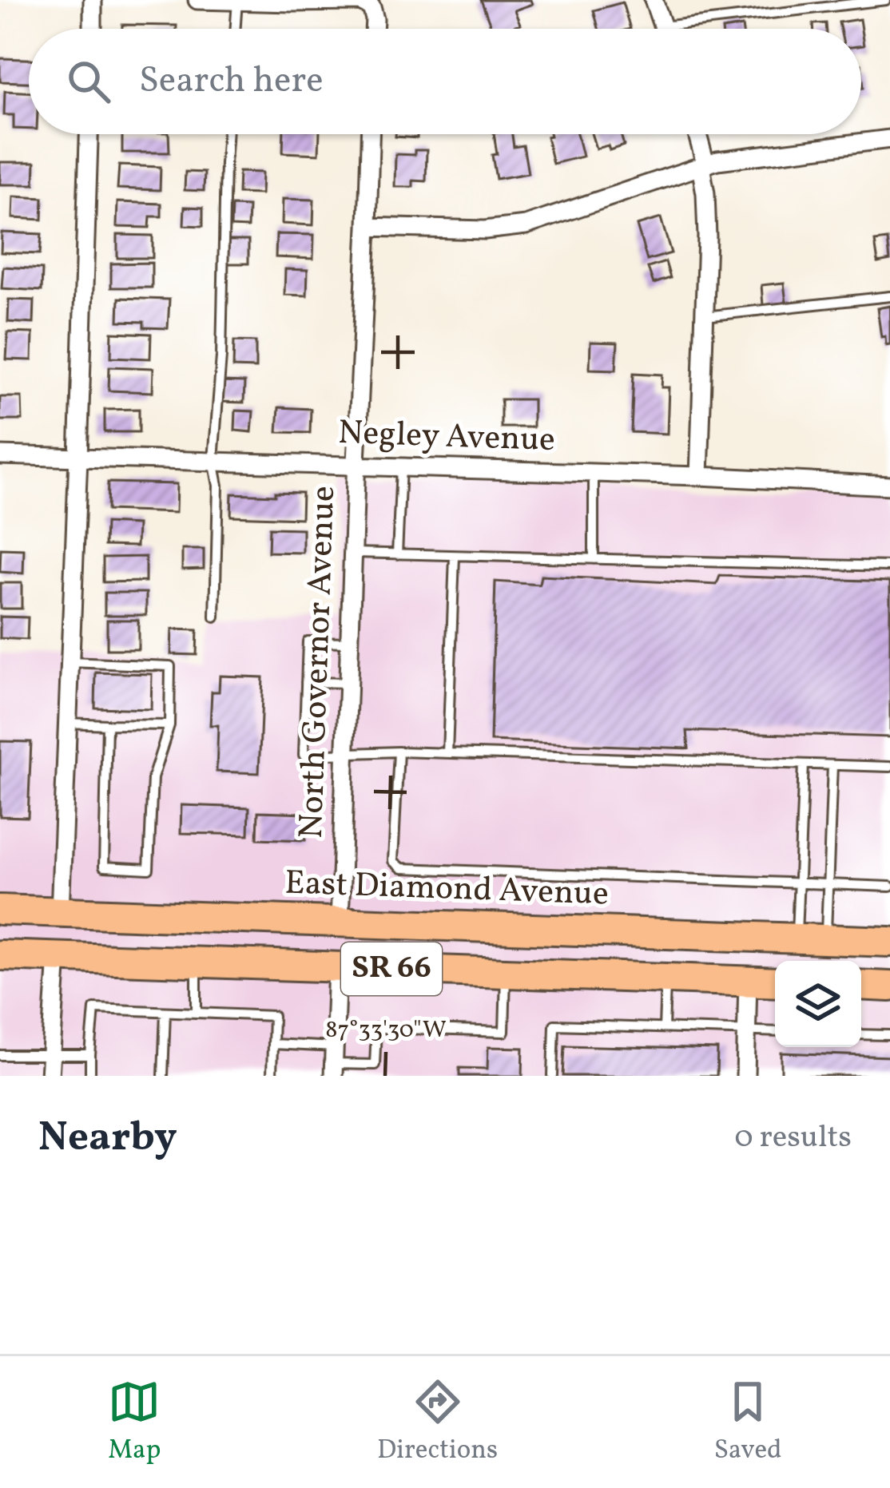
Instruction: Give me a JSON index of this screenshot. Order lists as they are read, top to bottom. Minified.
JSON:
{"streets":{"main road":["East Diamond Avenue","SR 66"],"street":["Negley Avenue","North Governor Avenue"]},"crossings":[["Negley Avenue","North Governor Avenue"],["North Governor Avenue","East Diamond Avenue"]],"page":{"search":"Search here","heading":["Nearby","0 results"],"nav":["Map","Directions","Saved"]},"coordinates":["87°33'30\"W"]}
